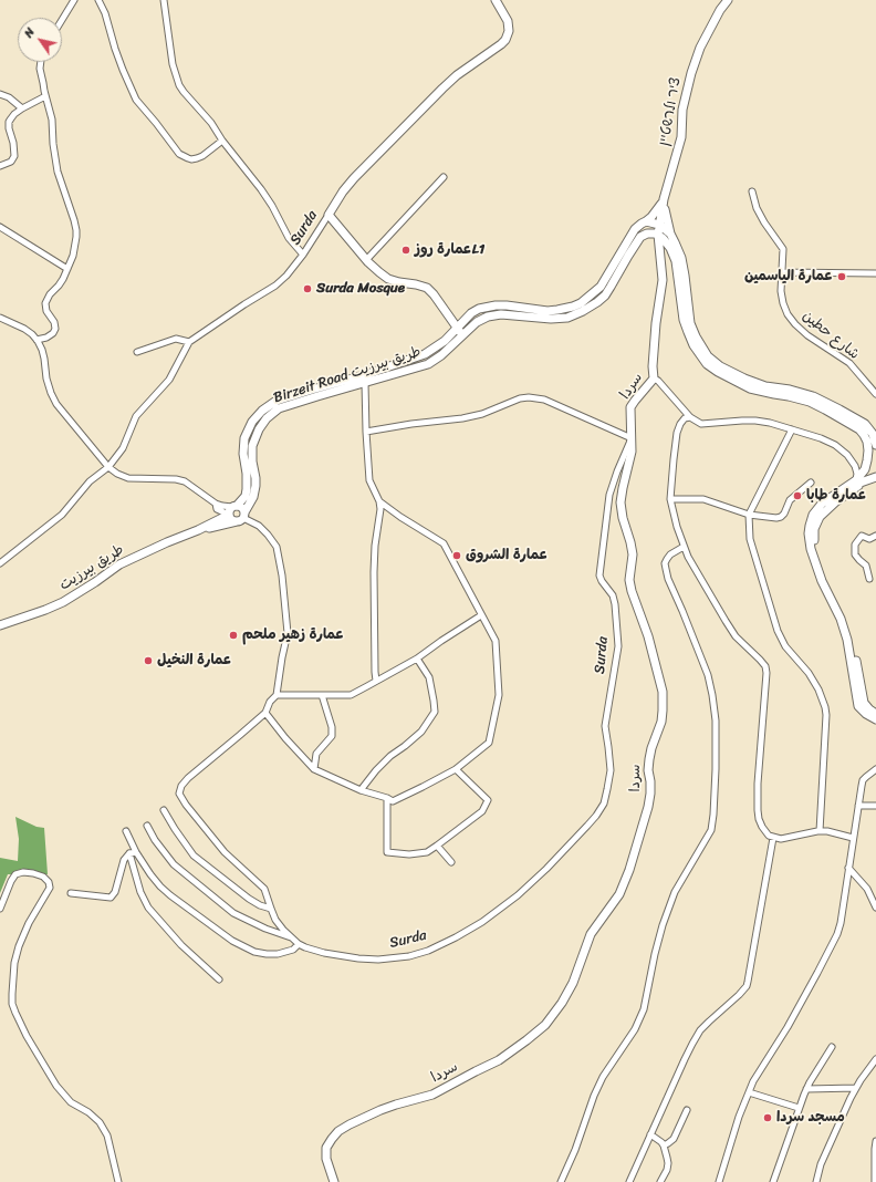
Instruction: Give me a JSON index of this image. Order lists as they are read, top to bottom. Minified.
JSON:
{"streets":{"main road":["ציר ולרשטיין","Surda","Birzeit Road طريق بيرزيت","سردا","طريق بيرزيت"],"street":["شارع حطين"]},"crossings":[["ציר ולרשטיין","Birzeit Road طريق بيرزيت"],["ציר ולרשטיין","سردا"],["Surda","Birzeit Road طريق بيرزيت"],["Surda","سردا"],["Birzeit Road طريق بيرزيت","سردا"]],"places":["عمارة روزL1","عمارة الياسمين","Surda Mosque","عمارة طابا","عمارة الشروق","عمارة زهير ملحم","عمارة النخيل","مسجد سردا"],"north":"top left"}
